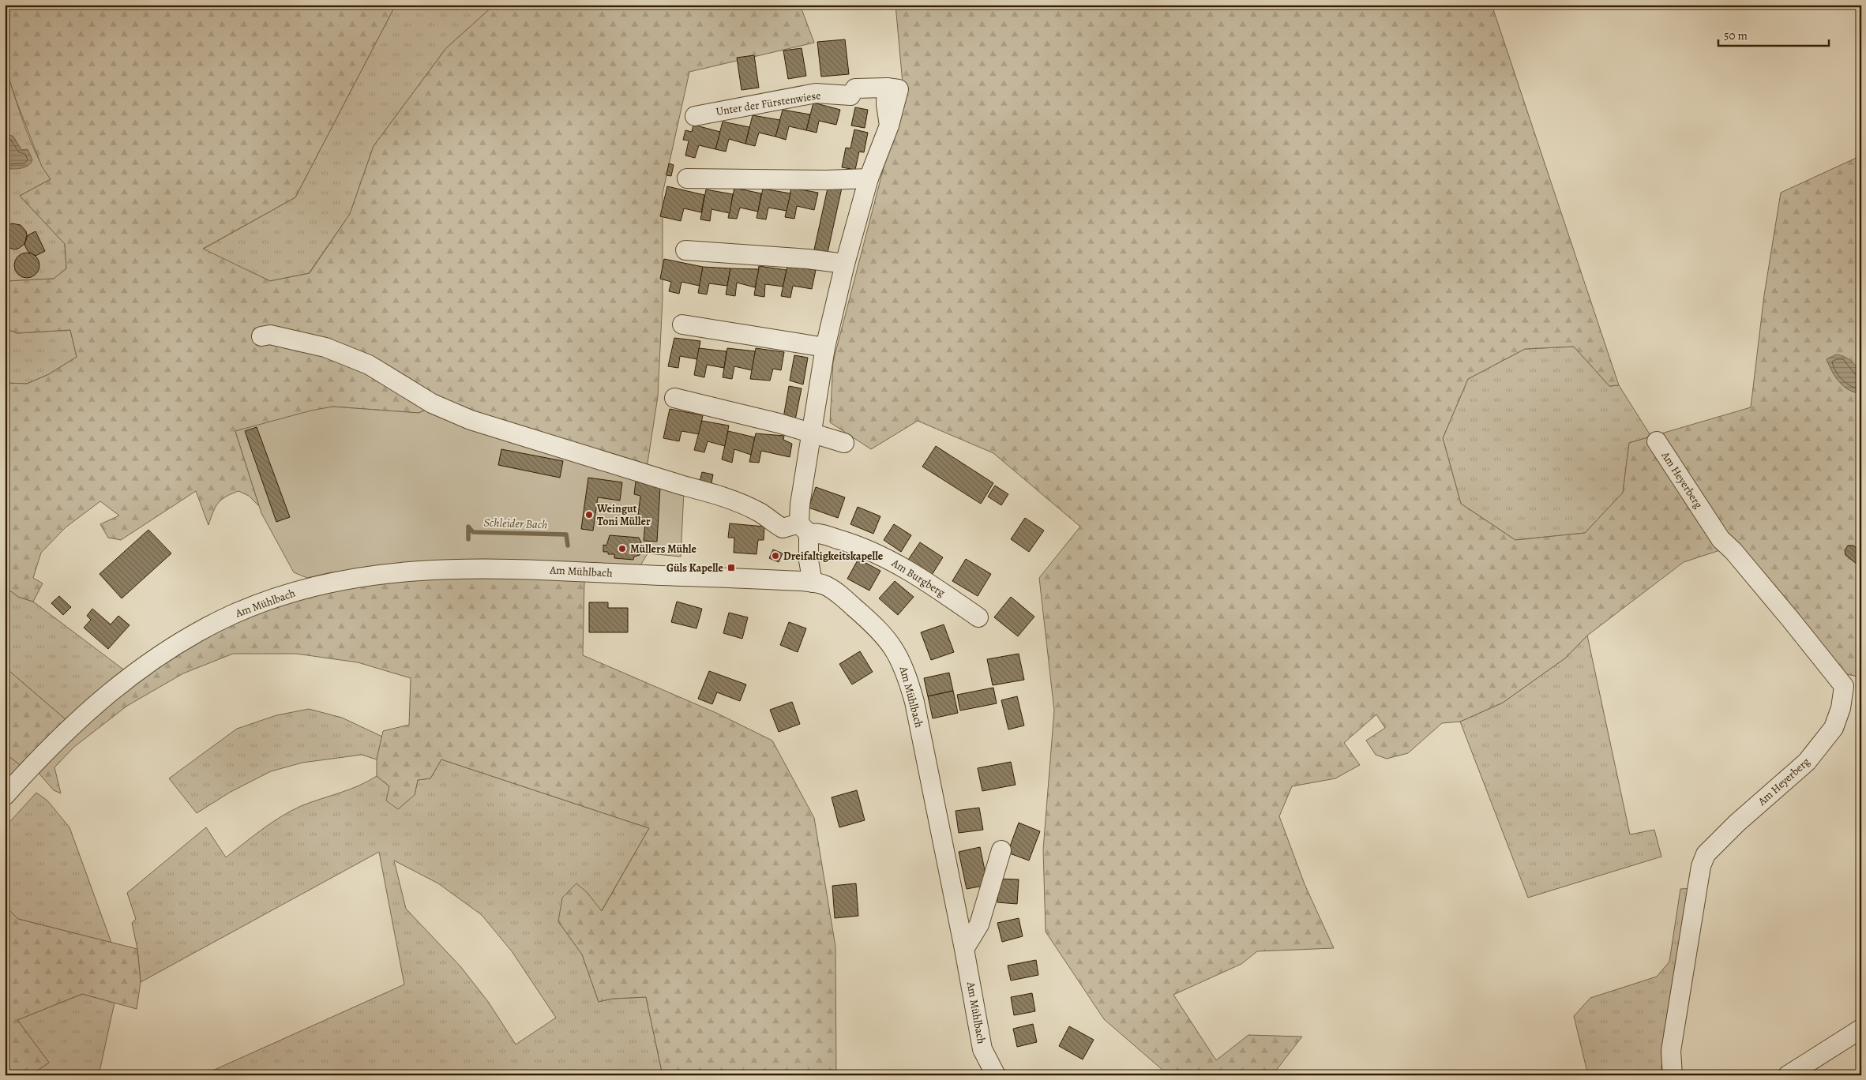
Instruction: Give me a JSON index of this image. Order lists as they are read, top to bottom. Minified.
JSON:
{"streets":{"street":["Unter der Fürstenwiese","Am Heyerberg","Am Mühlbach","Am Burgberg"]},"crossings":[["Unter der Fürstenwiese","Am Mühlbach"],["Unter der Fürstenwiese","Am Burgberg"]],"water":["Schleider Bach"],"places":{"other":["Weingut Toni Müller","Müllers Mühle","Dreifaltigkeitskapelle"],"transit":["Güls Kapelle"]},"scale_bar":"50 m"}
